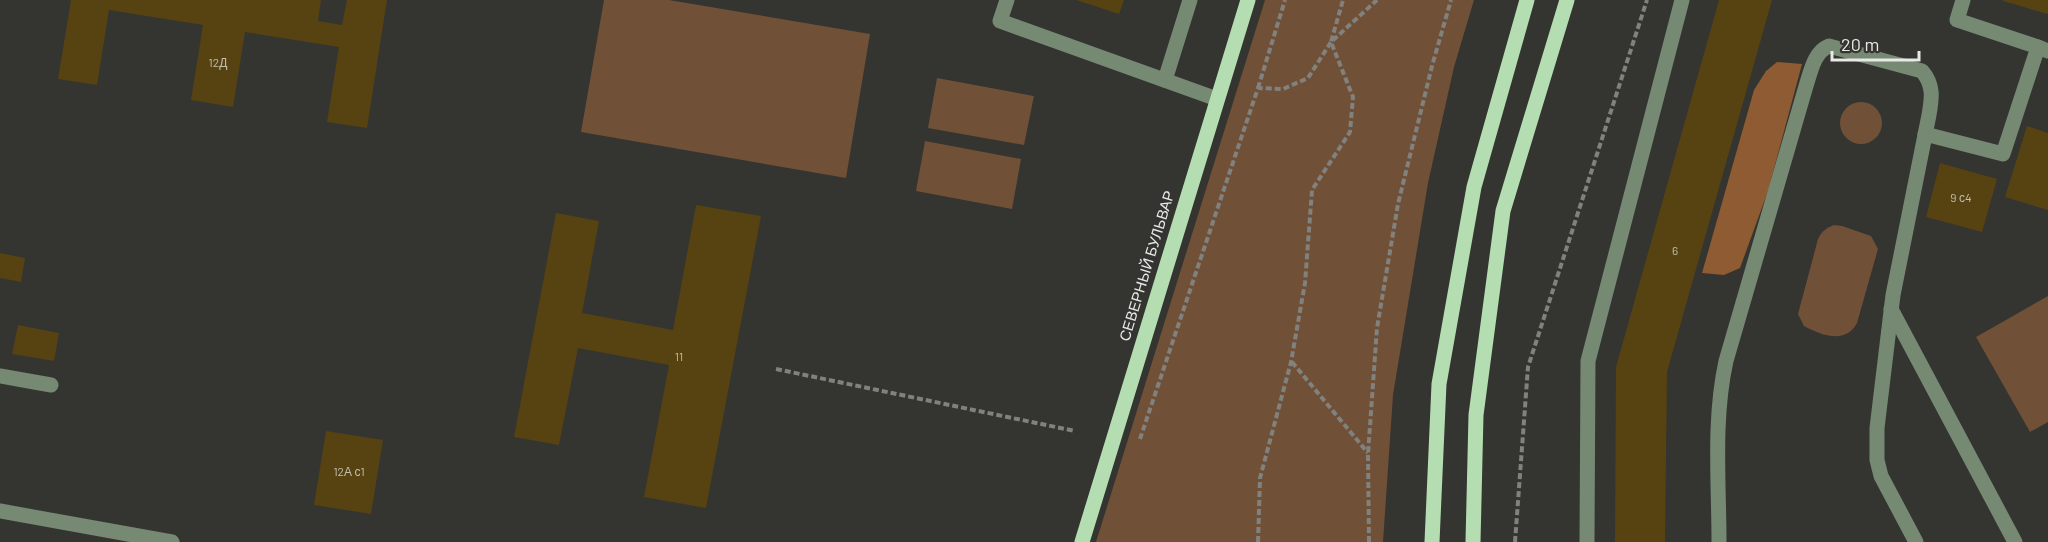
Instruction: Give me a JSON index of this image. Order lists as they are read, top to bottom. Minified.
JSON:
{"streets":{"main road":["СЕВЕРНЫЙ БУЛЬВАР"]},"house_numbers":["12Д","9 с4","6","11","12А с1"],"scale_bar":"20 m"}
